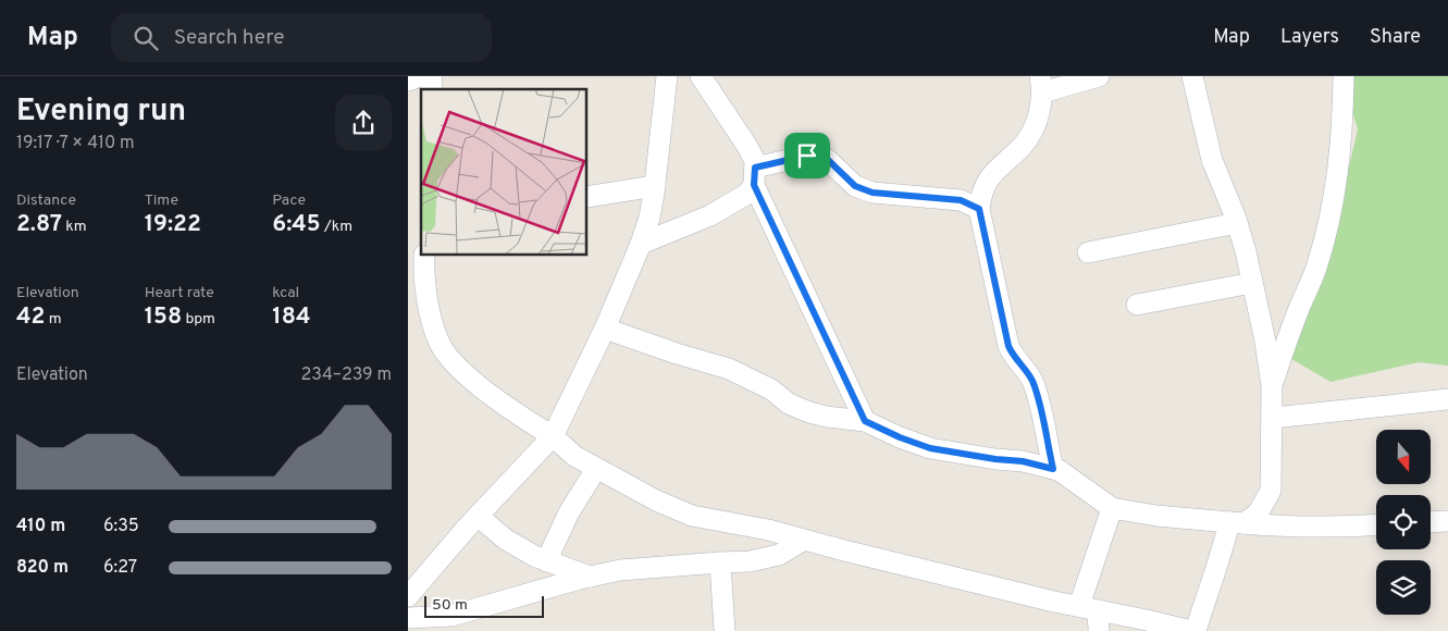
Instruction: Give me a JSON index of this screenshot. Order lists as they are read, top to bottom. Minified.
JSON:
{"scale_bar":"50 m","north":"bottom","page":{"header":"Map","search":"Search here","nav":["Map","Layers","Share"],"heading":["Evening run","19:17 · 7 × 410 m"],"stats":[["Distance","2.87 km"],["Time","19:22"],["Pace","6:45 /km"],["Elevation","42 m"],["Heart rate","158 bpm"],["kcal","184"]],"chart":["Elevation","234–239 m"],"list":[{"name":"410 m","note":"6:35"},{"name":"820 m","note":"6:27"}],"scale":"50 m"}}
